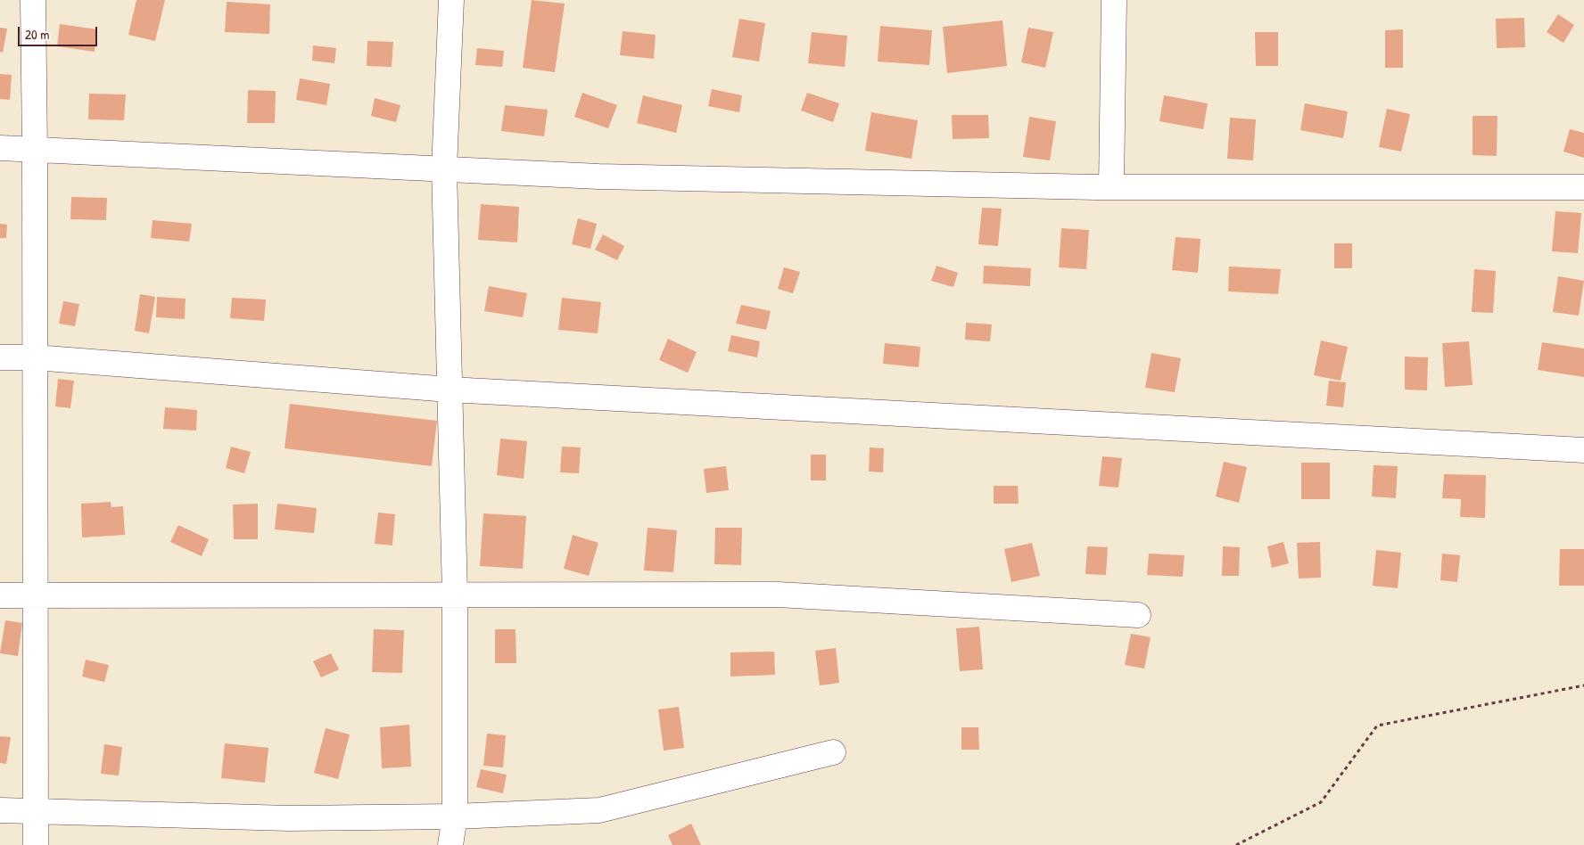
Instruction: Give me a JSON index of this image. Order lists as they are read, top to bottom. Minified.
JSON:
{"scale_bar":"20 m"}
